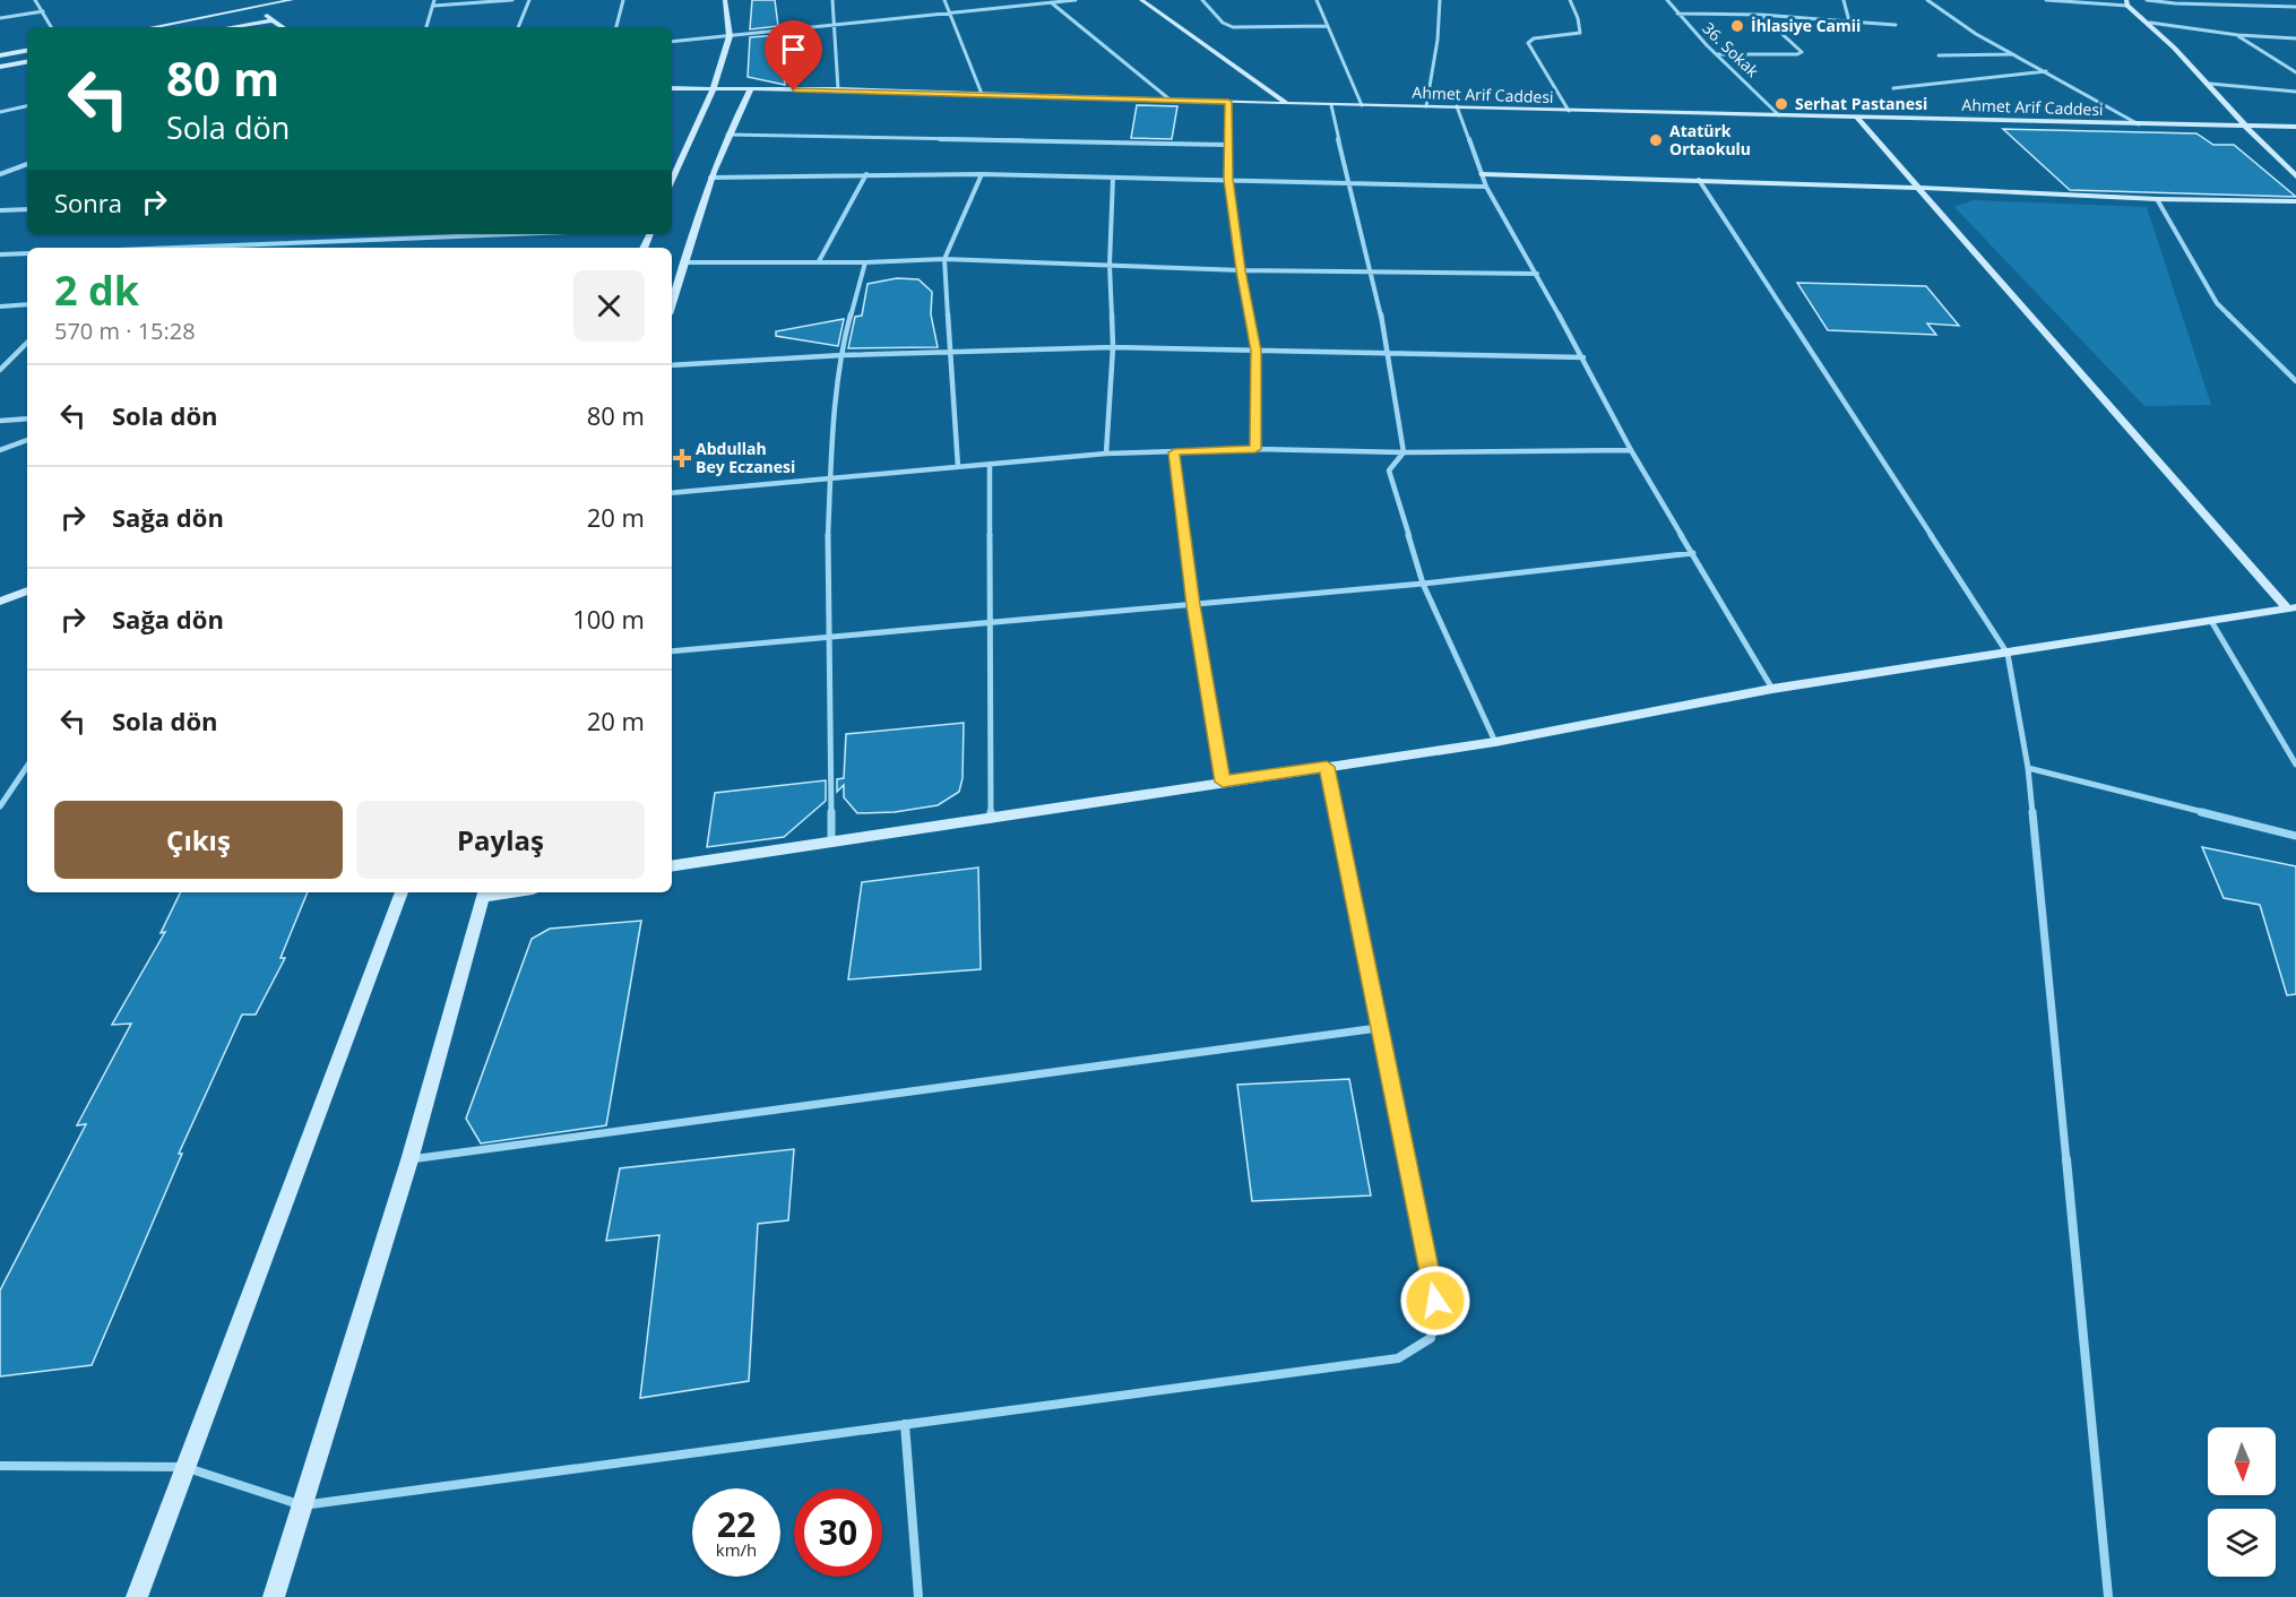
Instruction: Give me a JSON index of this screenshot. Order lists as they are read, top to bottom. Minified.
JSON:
{"streets":{"street":["36. Sokak","Ahmet Arif Caddesi"]},"crossings":[["36. Sokak","Ahmet Arif Caddesi"]],"places":{"other":["İhlasiye Camii","Serhat Pastanesi","Atatürk Ortaokulu"],"health":["Abdullah Bey Eczanesi"]},"north":"bottom","page":{"turn":["80 m","Sola dön"],"then":"Sonra","heading":["2 dk","570 m · 15:28"],"list":[{"name":"Sola dön","value":"80 m"},{"name":"Sağa dön","value":"20 m"},{"name":"Sağa dön","value":"100 m"},{"name":"Sola dön","value":"20 m"}],"buttons":["Çıkış","Paylaş"],"speed":"22 km/h","limit":"30"}}
